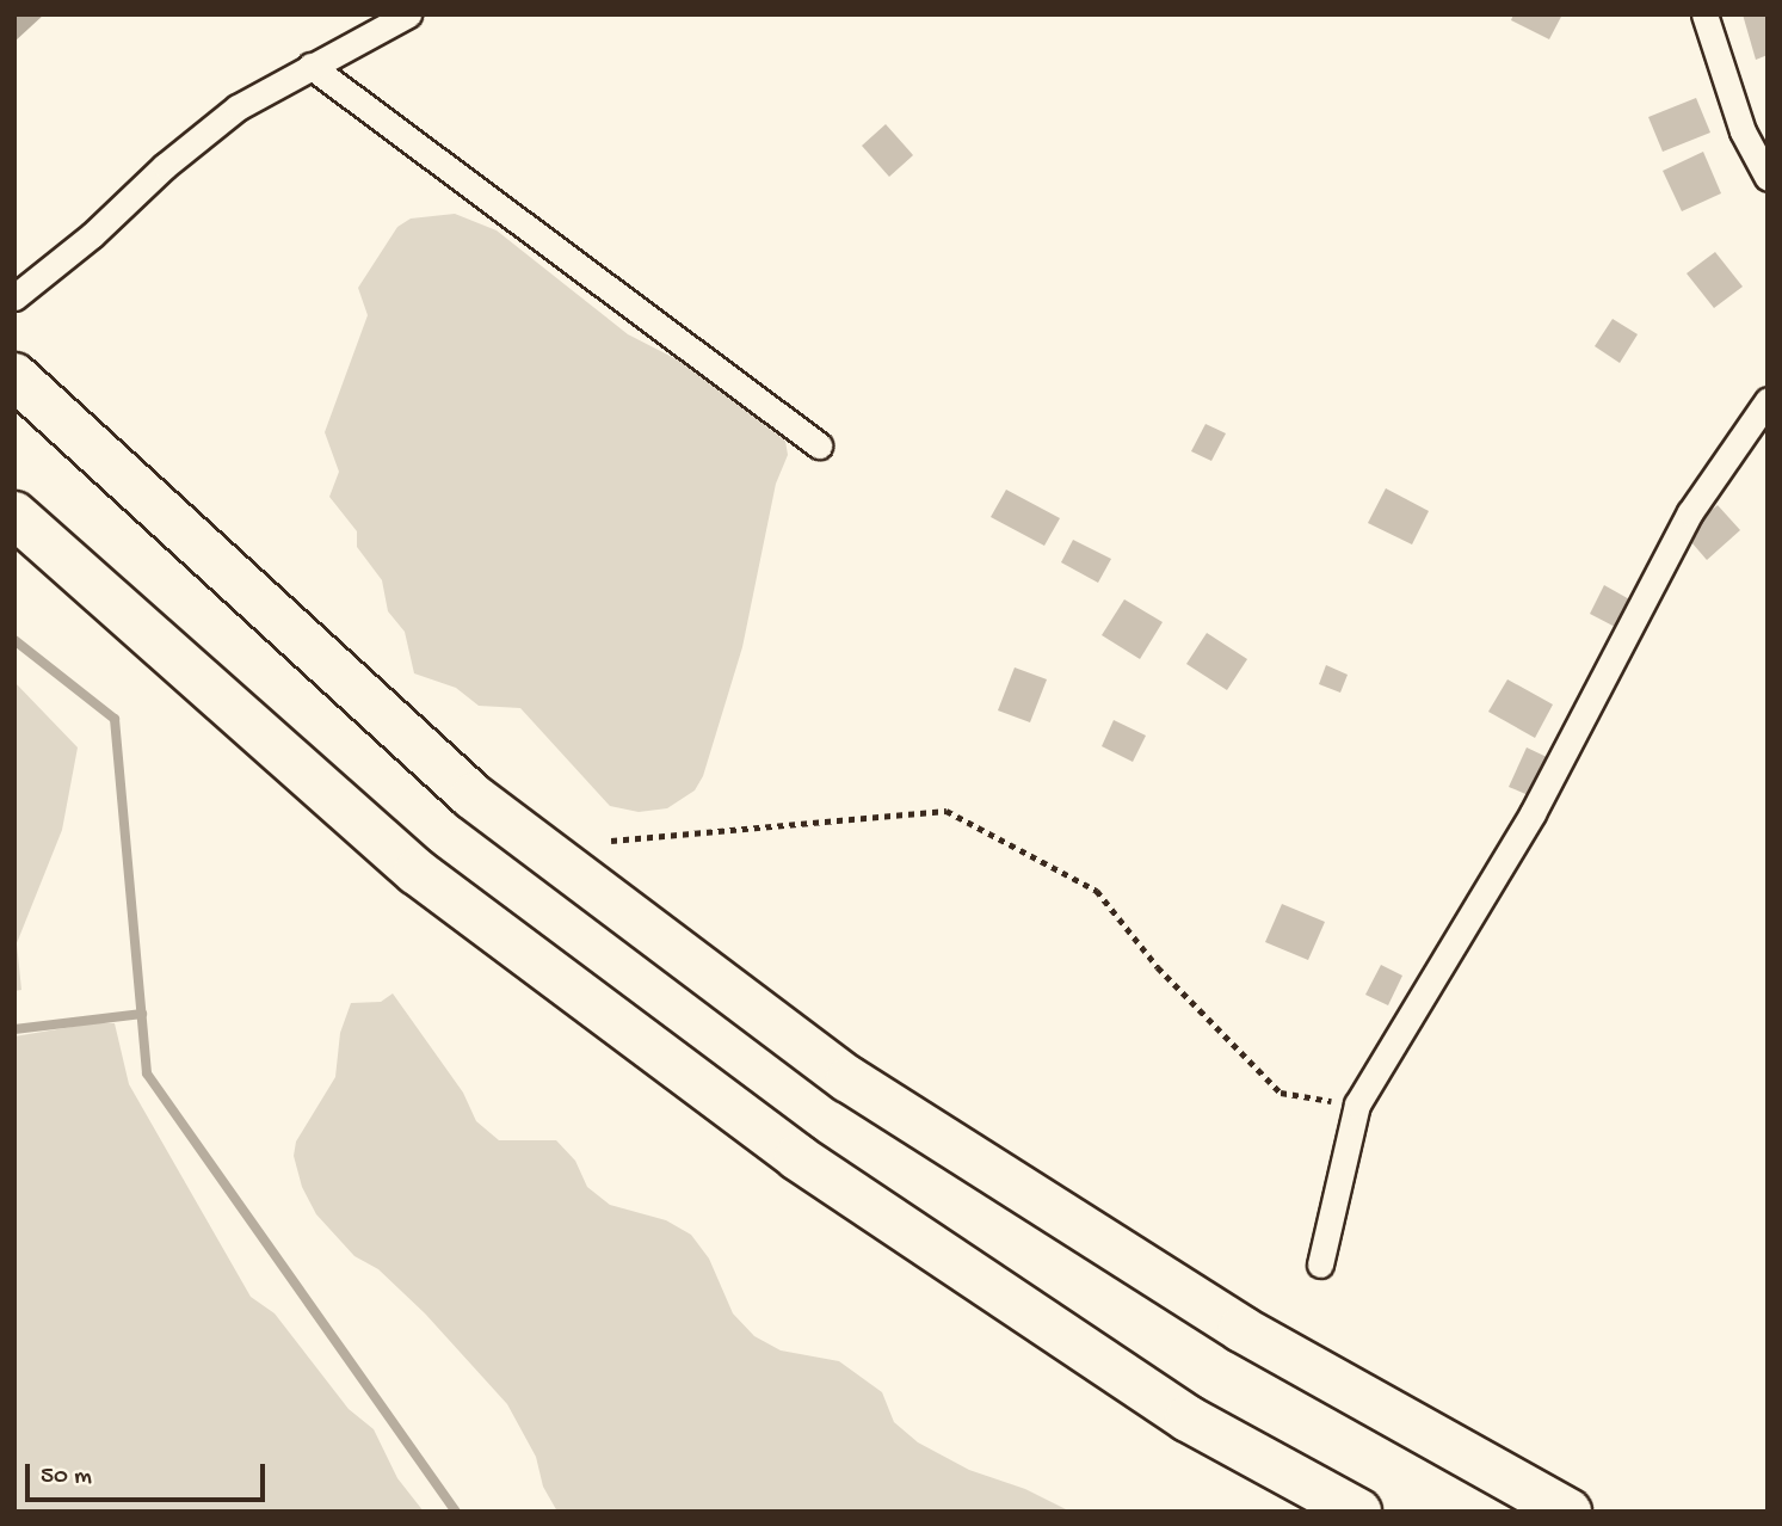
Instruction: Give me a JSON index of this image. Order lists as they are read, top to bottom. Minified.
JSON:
{"scale_bar":"50 m"}
